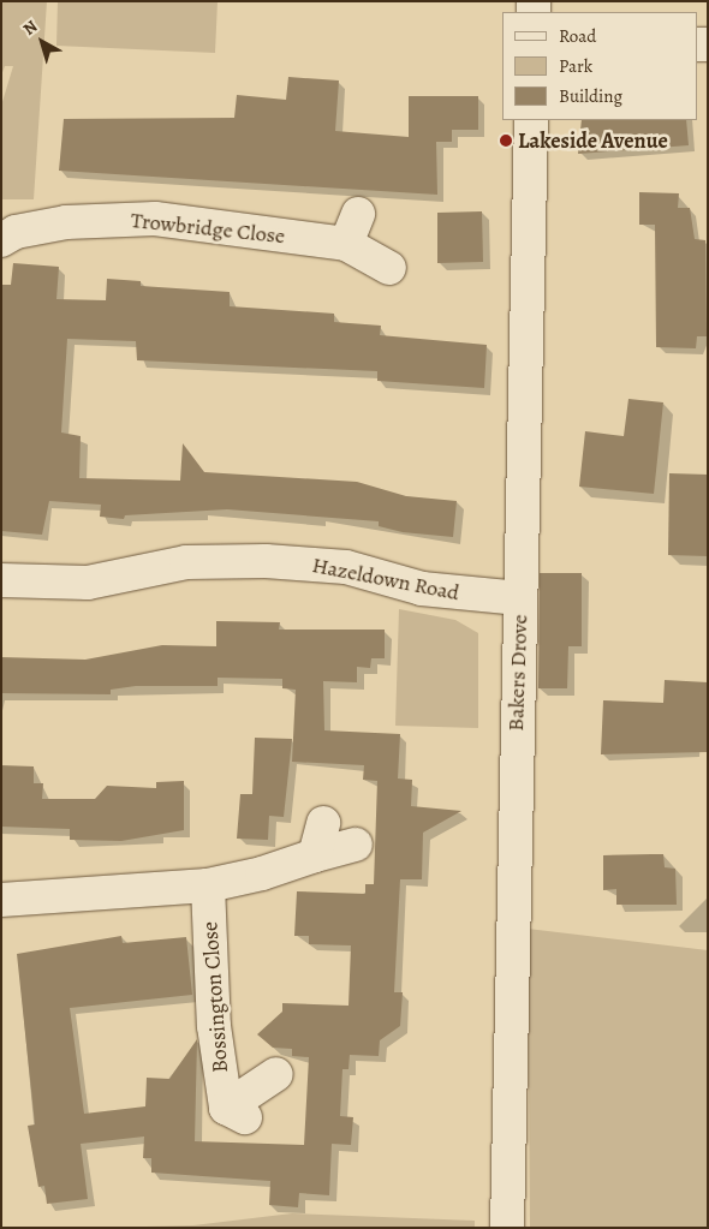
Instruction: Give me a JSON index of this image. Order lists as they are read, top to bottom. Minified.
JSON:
{"streets":{"street":["Trowbridge Close","Hazeldown Road","Bakers Drove","Bossington Close"]},"crossings":[["Hazeldown Road","Bakers Drove"]],"places":["Lakeside Avenue"],"legend":["Road","Park","Building"],"north":"top left"}
